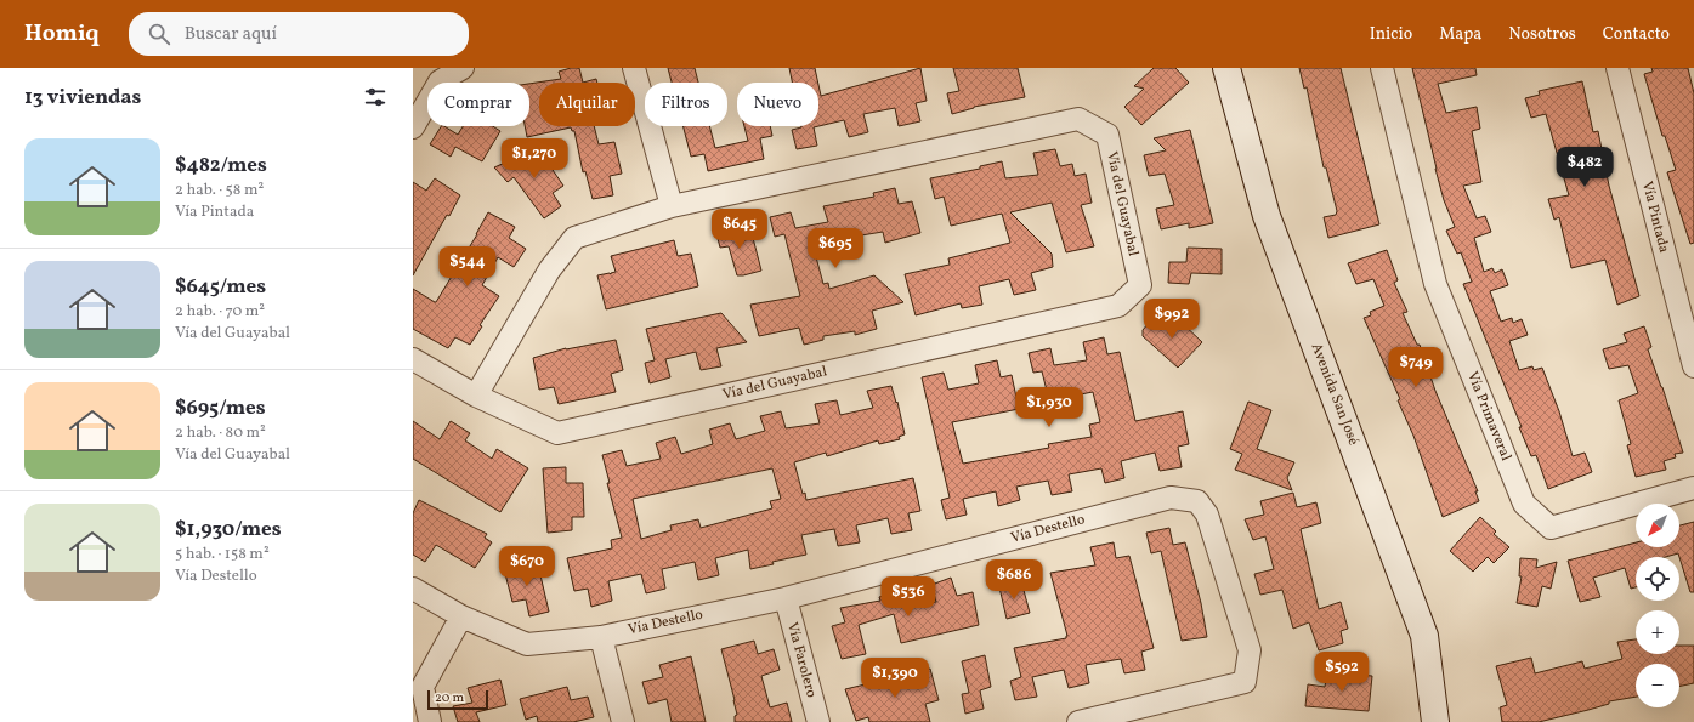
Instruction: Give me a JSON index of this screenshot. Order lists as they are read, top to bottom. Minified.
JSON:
{"streets":{"street":["Vía del Guayabal","Vía Pintada","Avenida San José","Vía Primaveral","Vía Destello","Vía Farolero"]},"crossings":[["Vía Destello","Vía Farolero"]],"scale_bar":"20 m","north":"bottom left","page":{"header":"Homiq","search":"Buscar aquí","nav":["Inicio","Mapa","Nosotros","Contacto"],"heading":"13 viviendas","chip":["Comprar","Alquilar","Filtros","Nuevo"],"list":[{"name":"$482/mes","note":"2 hab. · 58 m² · Vía Pintada"},{"name":"$645/mes","note":"2 hab. · 70 m² · Vía del Guayabal"},{"name":"$695/mes","note":"2 hab. · 80 m² · Vía del Guayabal"},{"name":"$1,930/mes","note":"5 hab. · 158 m² · Vía Destello"}],"price":["$1,270","$482","$645","$695","$544","$992","$749","$1,930","$670","$686","$536","$592","$1,390"],"map_buttons":["+","−"],"scale":"20 m"}}
